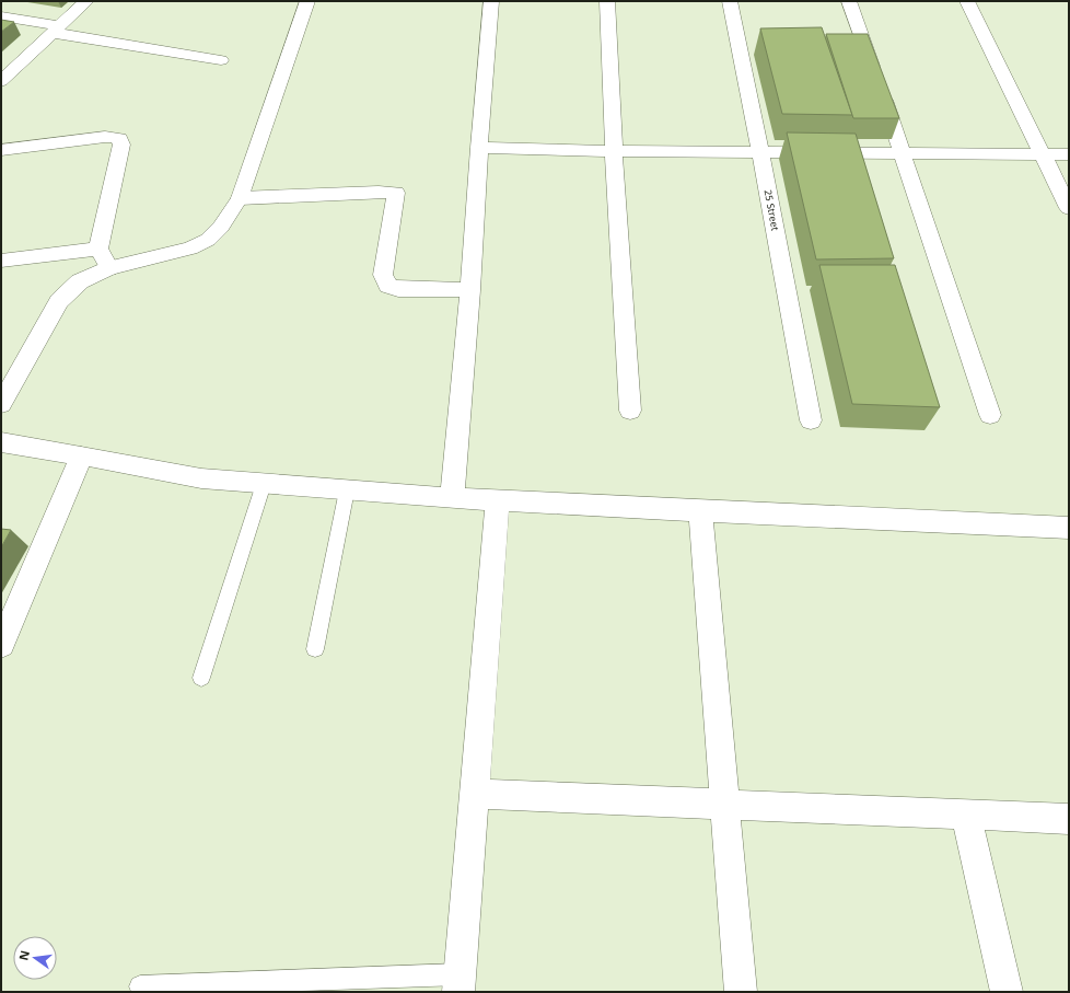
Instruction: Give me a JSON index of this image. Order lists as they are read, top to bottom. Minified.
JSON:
{"streets":{"street":["25 Street"]},"north":"left"}
